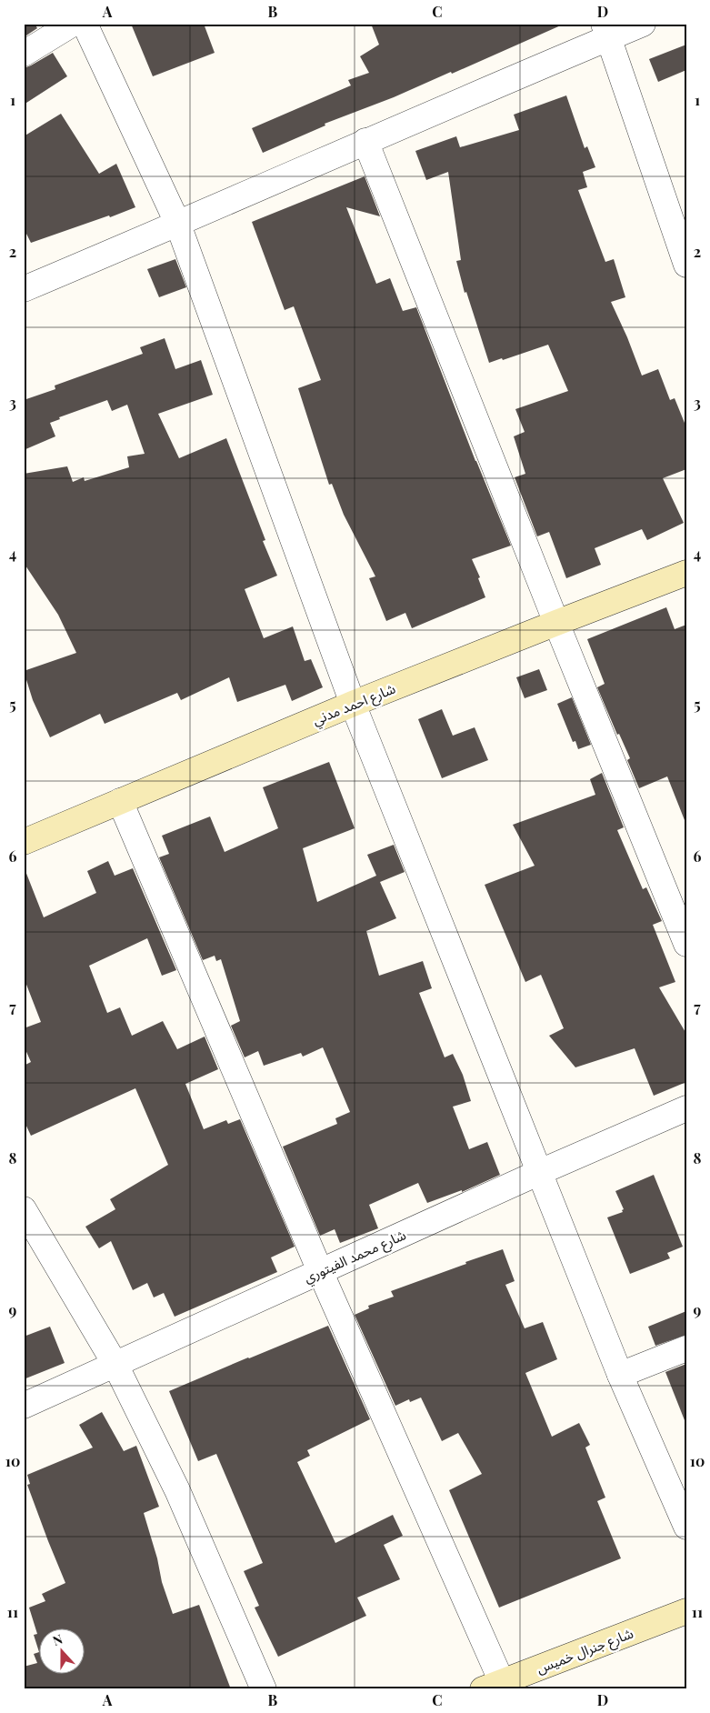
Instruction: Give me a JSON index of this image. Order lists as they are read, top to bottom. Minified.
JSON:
{"streets":{"street":["شارع احمد مدني","شارع محمد الفيتوري","شارع جنرال خميس"]},"north":"top","grid":{"columns":["A","B","C","D"],"rows":["1","2","3","4","5","6","7","8","9","10","11"]}}
